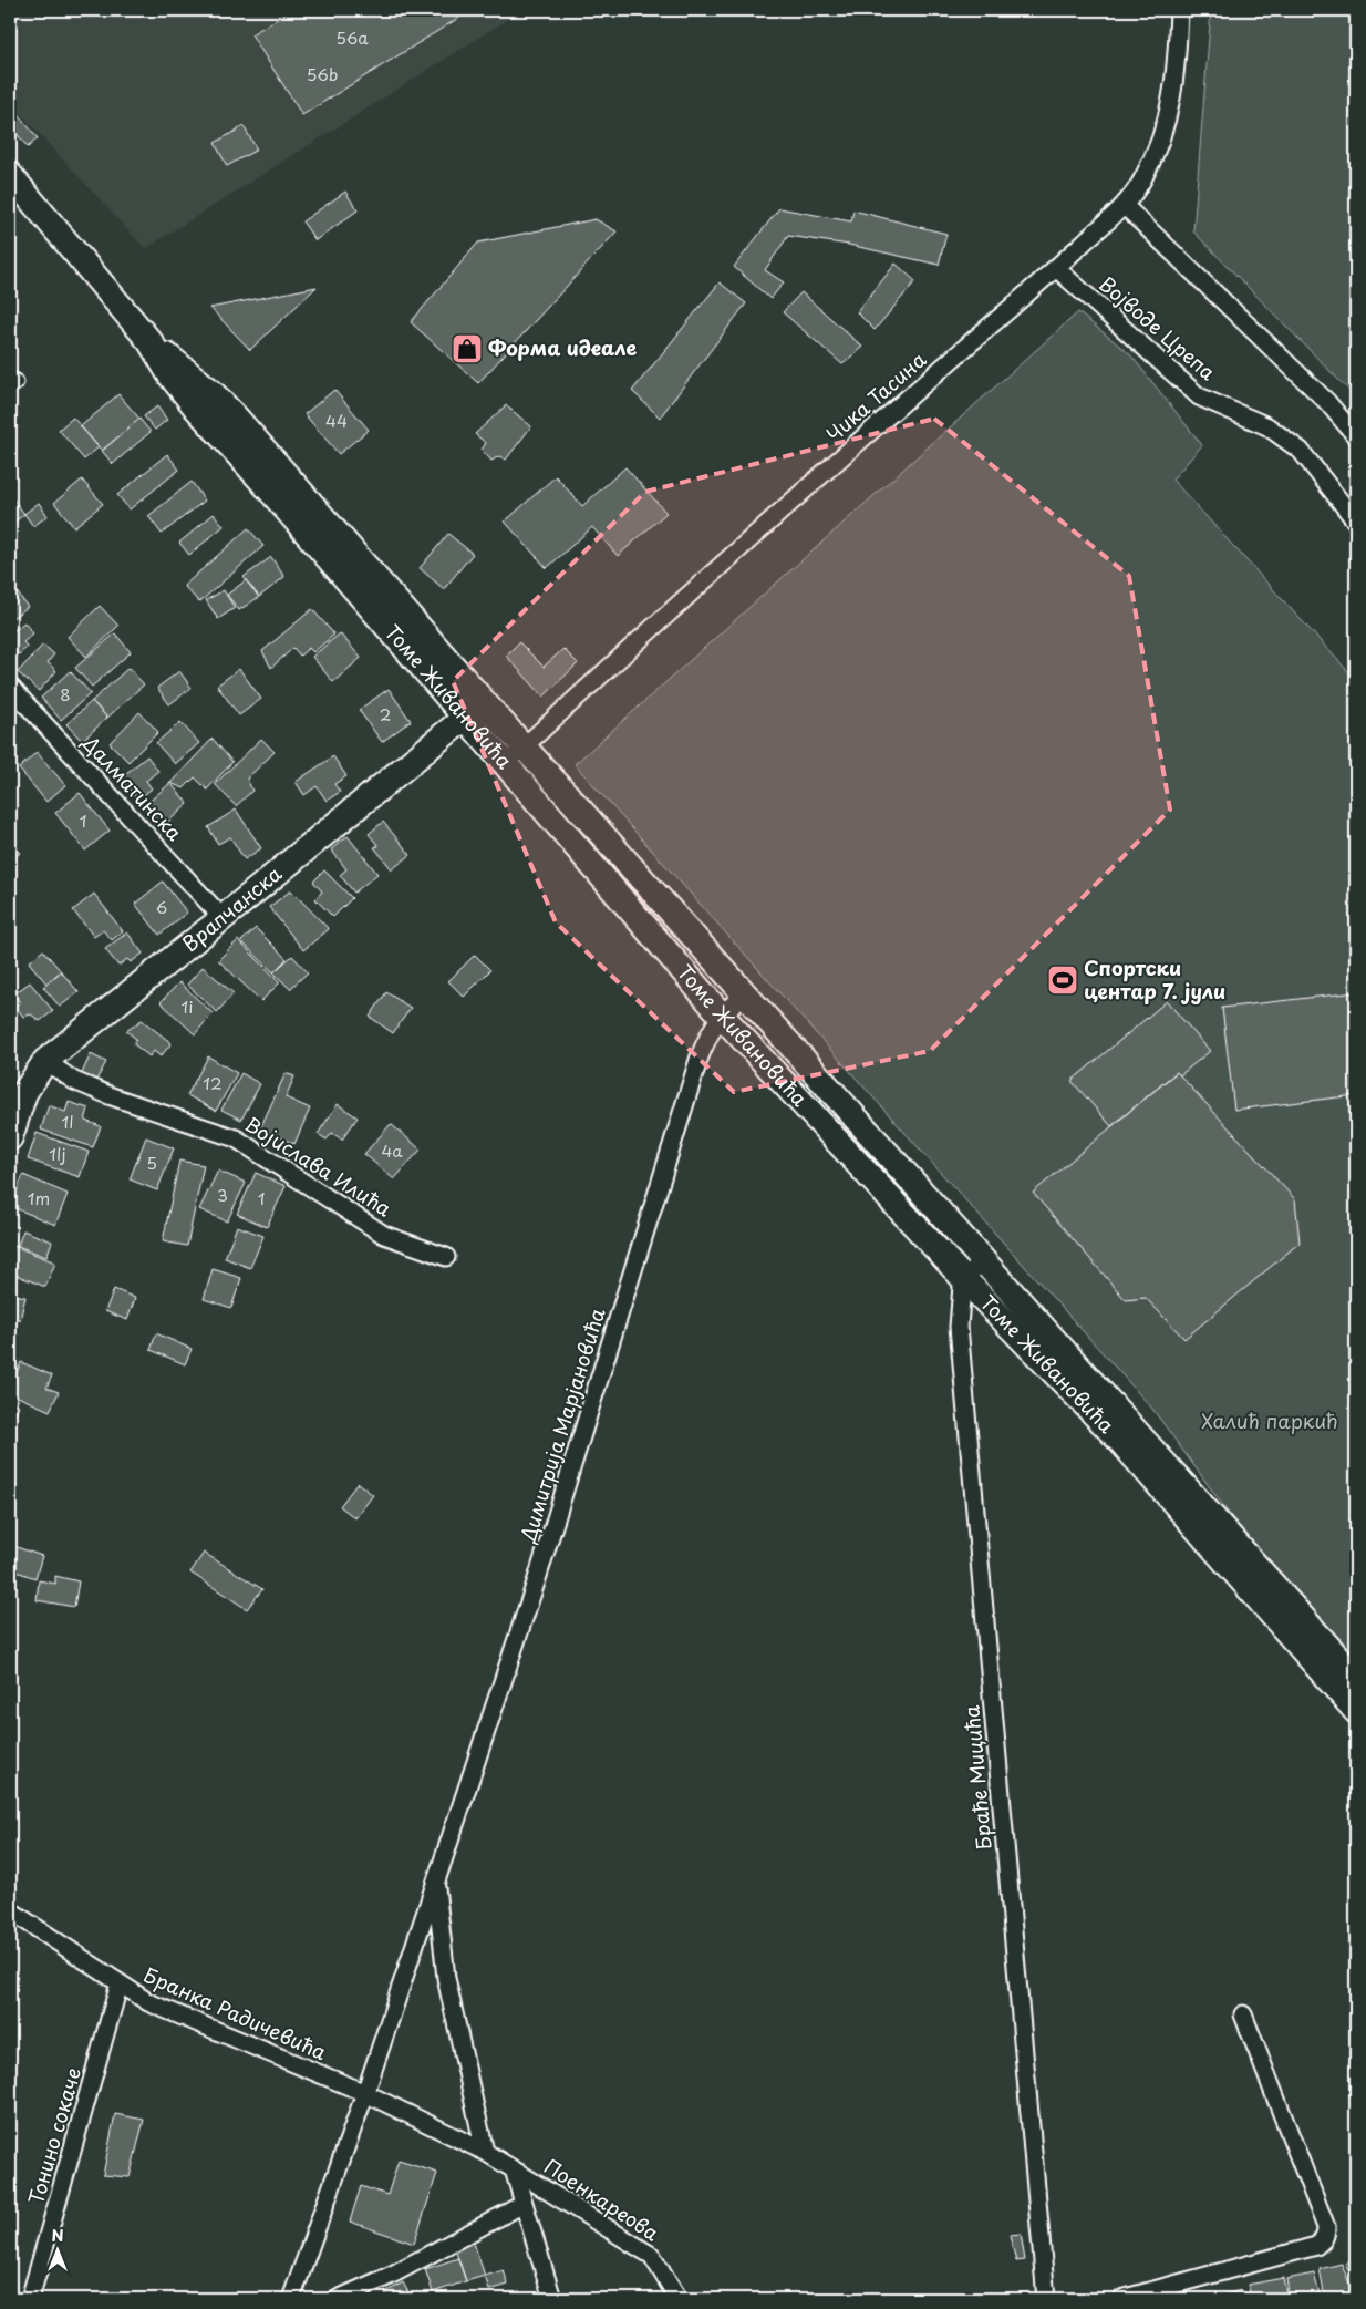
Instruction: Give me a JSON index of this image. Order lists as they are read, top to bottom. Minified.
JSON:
{"streets":{"main road":["Томе Живановића","Врапчанска"],"street":["Војводе Црепа","Чика Тасина","Далматинска","Војислава Илића","Димитрија Марјановића","Браће Мицића","Бранка Радичевића","Тонино сокаче","Поенкареова"]},"crossings":[["Војводе Црепа","Чика Тасина"],["Чика Тасина","Томе Живановића"],["Томе Живановића","Врапчанска"],["Томе Живановића","Димитрија Марјановића"],["Томе Живановића","Браће Мицића"],["Далматинска","Врапчанска"],["Врапчанска","Војислава Илића"],["Димитрија Марјановића","Бранка Радичевића"],["Димитрија Марјановића","Поенкареова"],["Бранка Радичевића","Тонино сокаче"]],"parks":["Халић паркић"],"places":{"shop":["Форма идеале"],"sports":["Спортски центар 7. јули"]},"house_numbers":["56a","56b","44","8","2","1","6","1i","12","1l","4a","1lj","5","3","1m","1"],"north":"top"}
